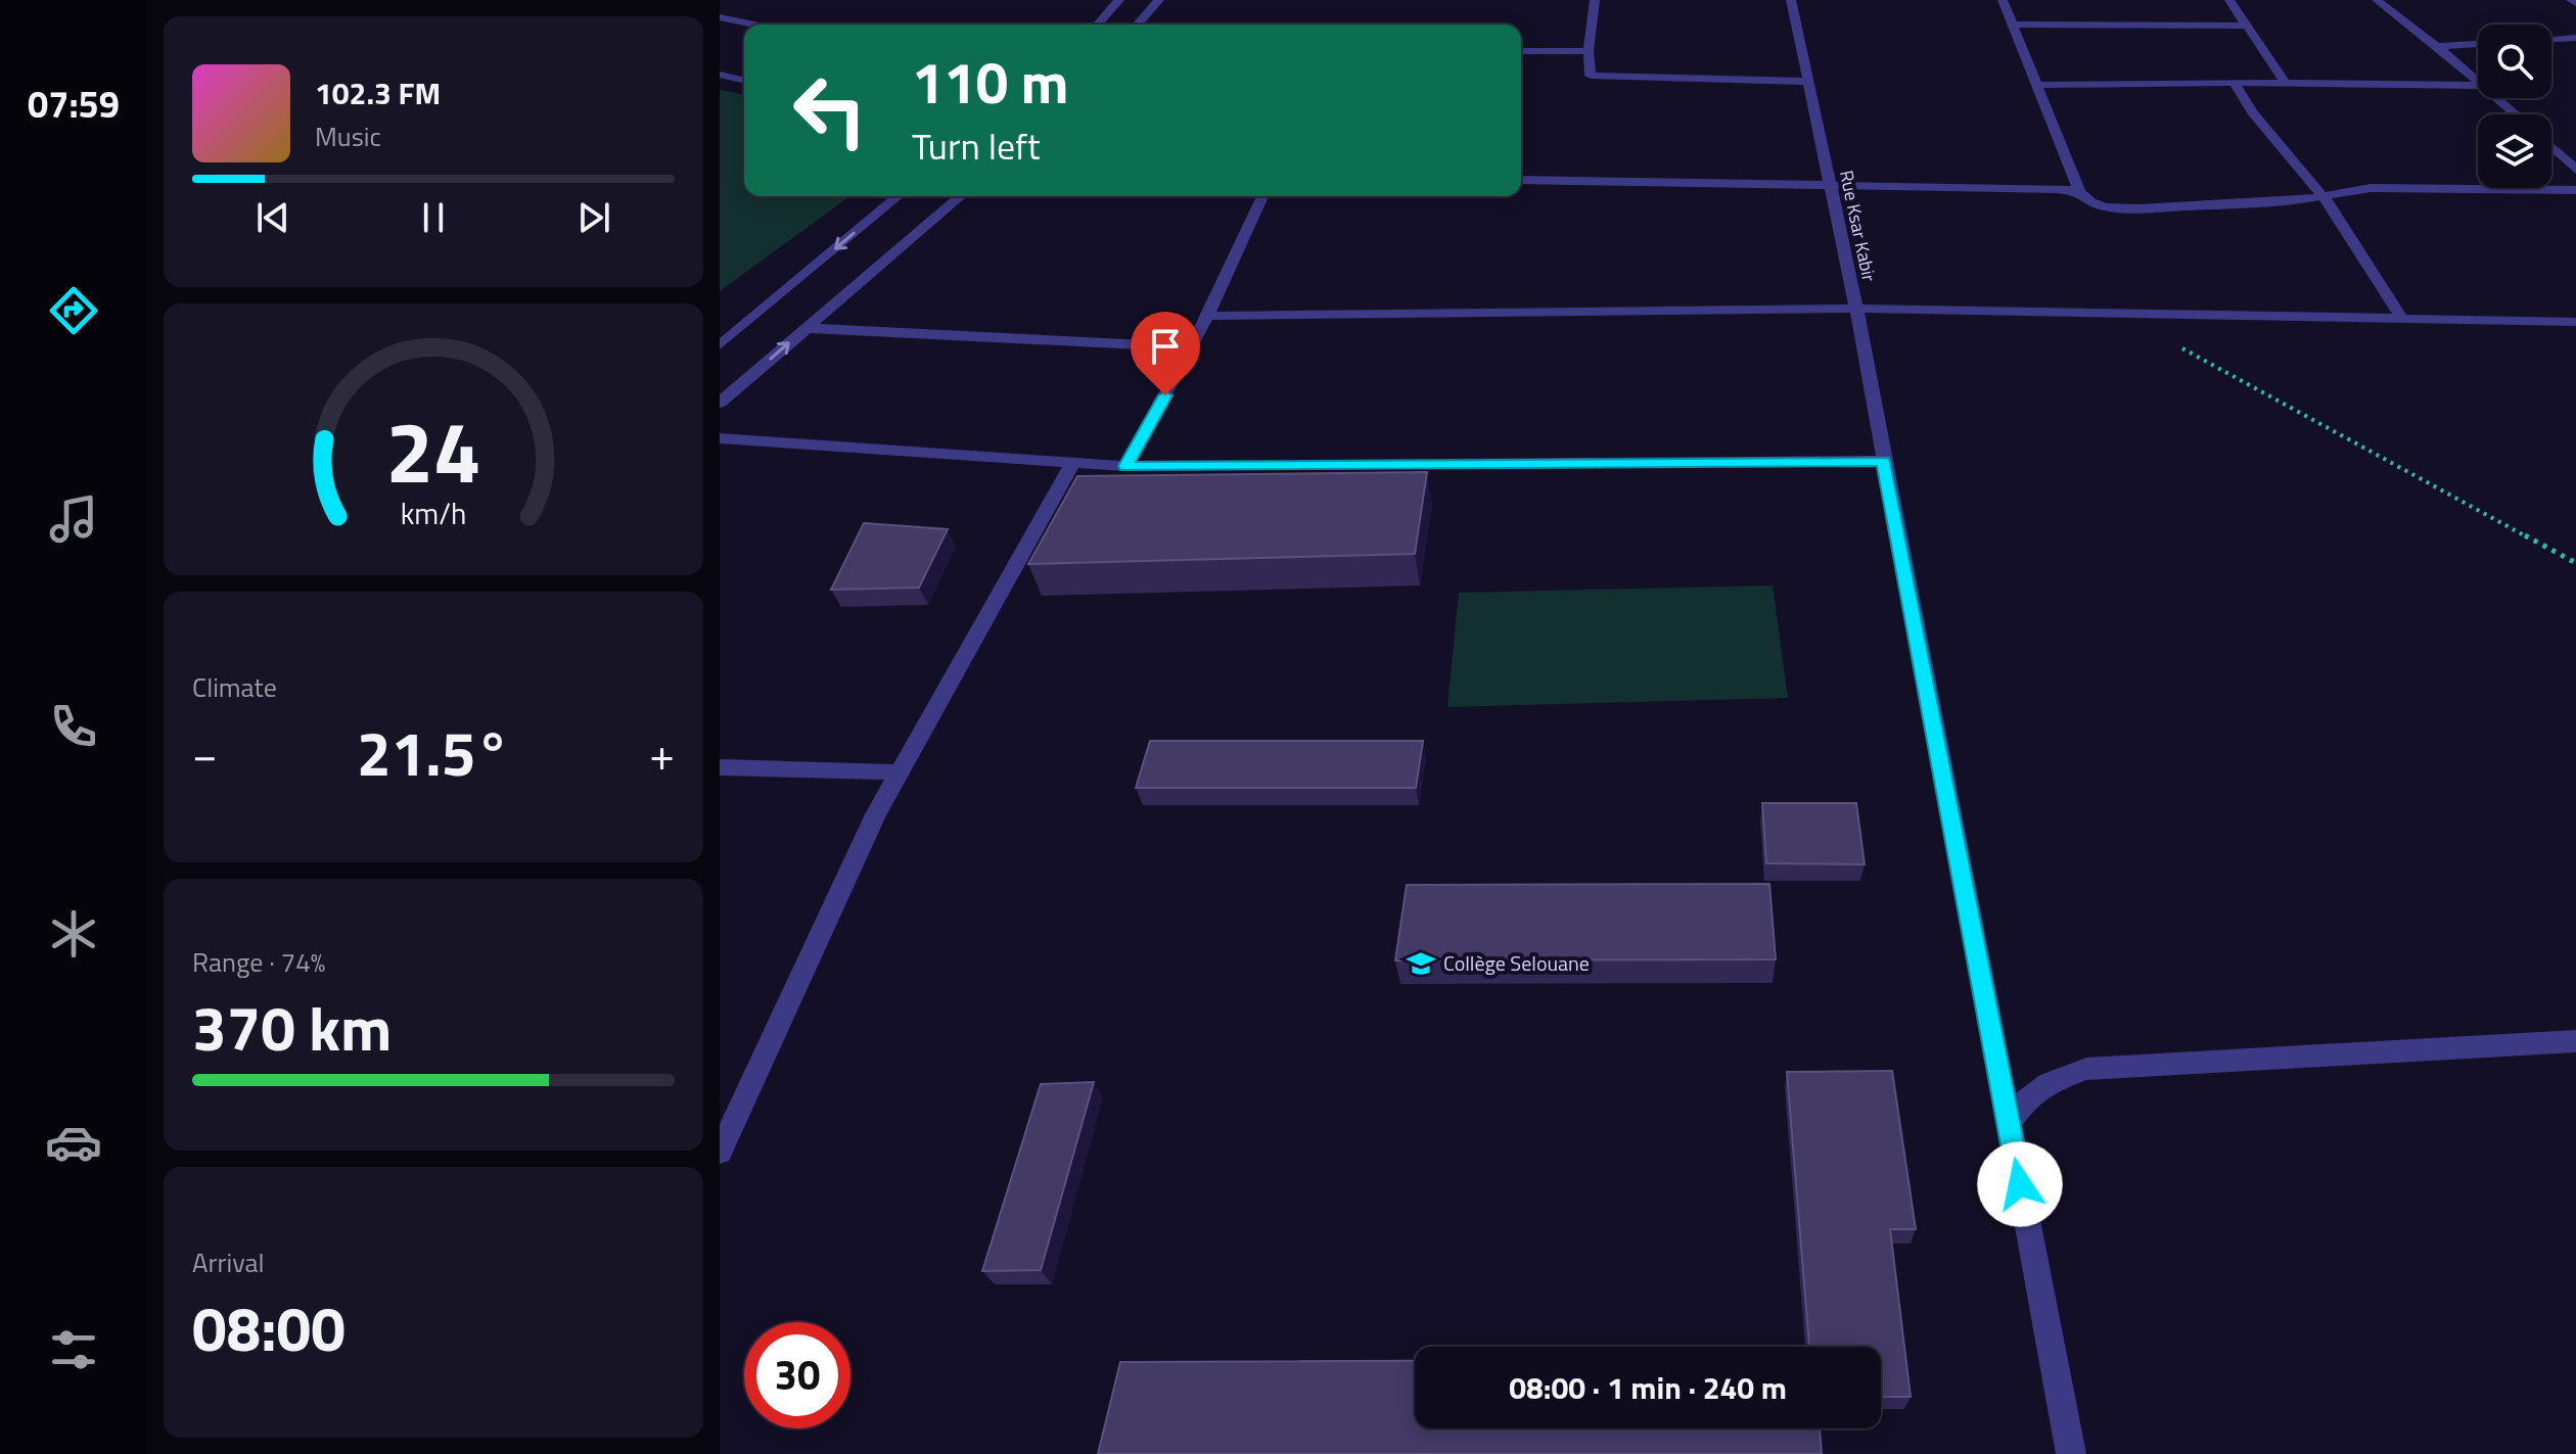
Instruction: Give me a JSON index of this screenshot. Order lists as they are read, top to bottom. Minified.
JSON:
{"streets":{"street":["Rue Ksar Kabir"]},"places":{"school or university":["Collège Selouane"]},"page":{"tabs":"07:59","turn":["110 m","Turn left"],"song":["102.3 FM","Music"],"tile":["Climate",["Range · 74%","370 km"],["Arrival","08:00"]],"heat":["−","21.5°","+"],"limit":"30","trip":"08:00 · 1 min · 240 m","gauge":["24","km/h"]}}
